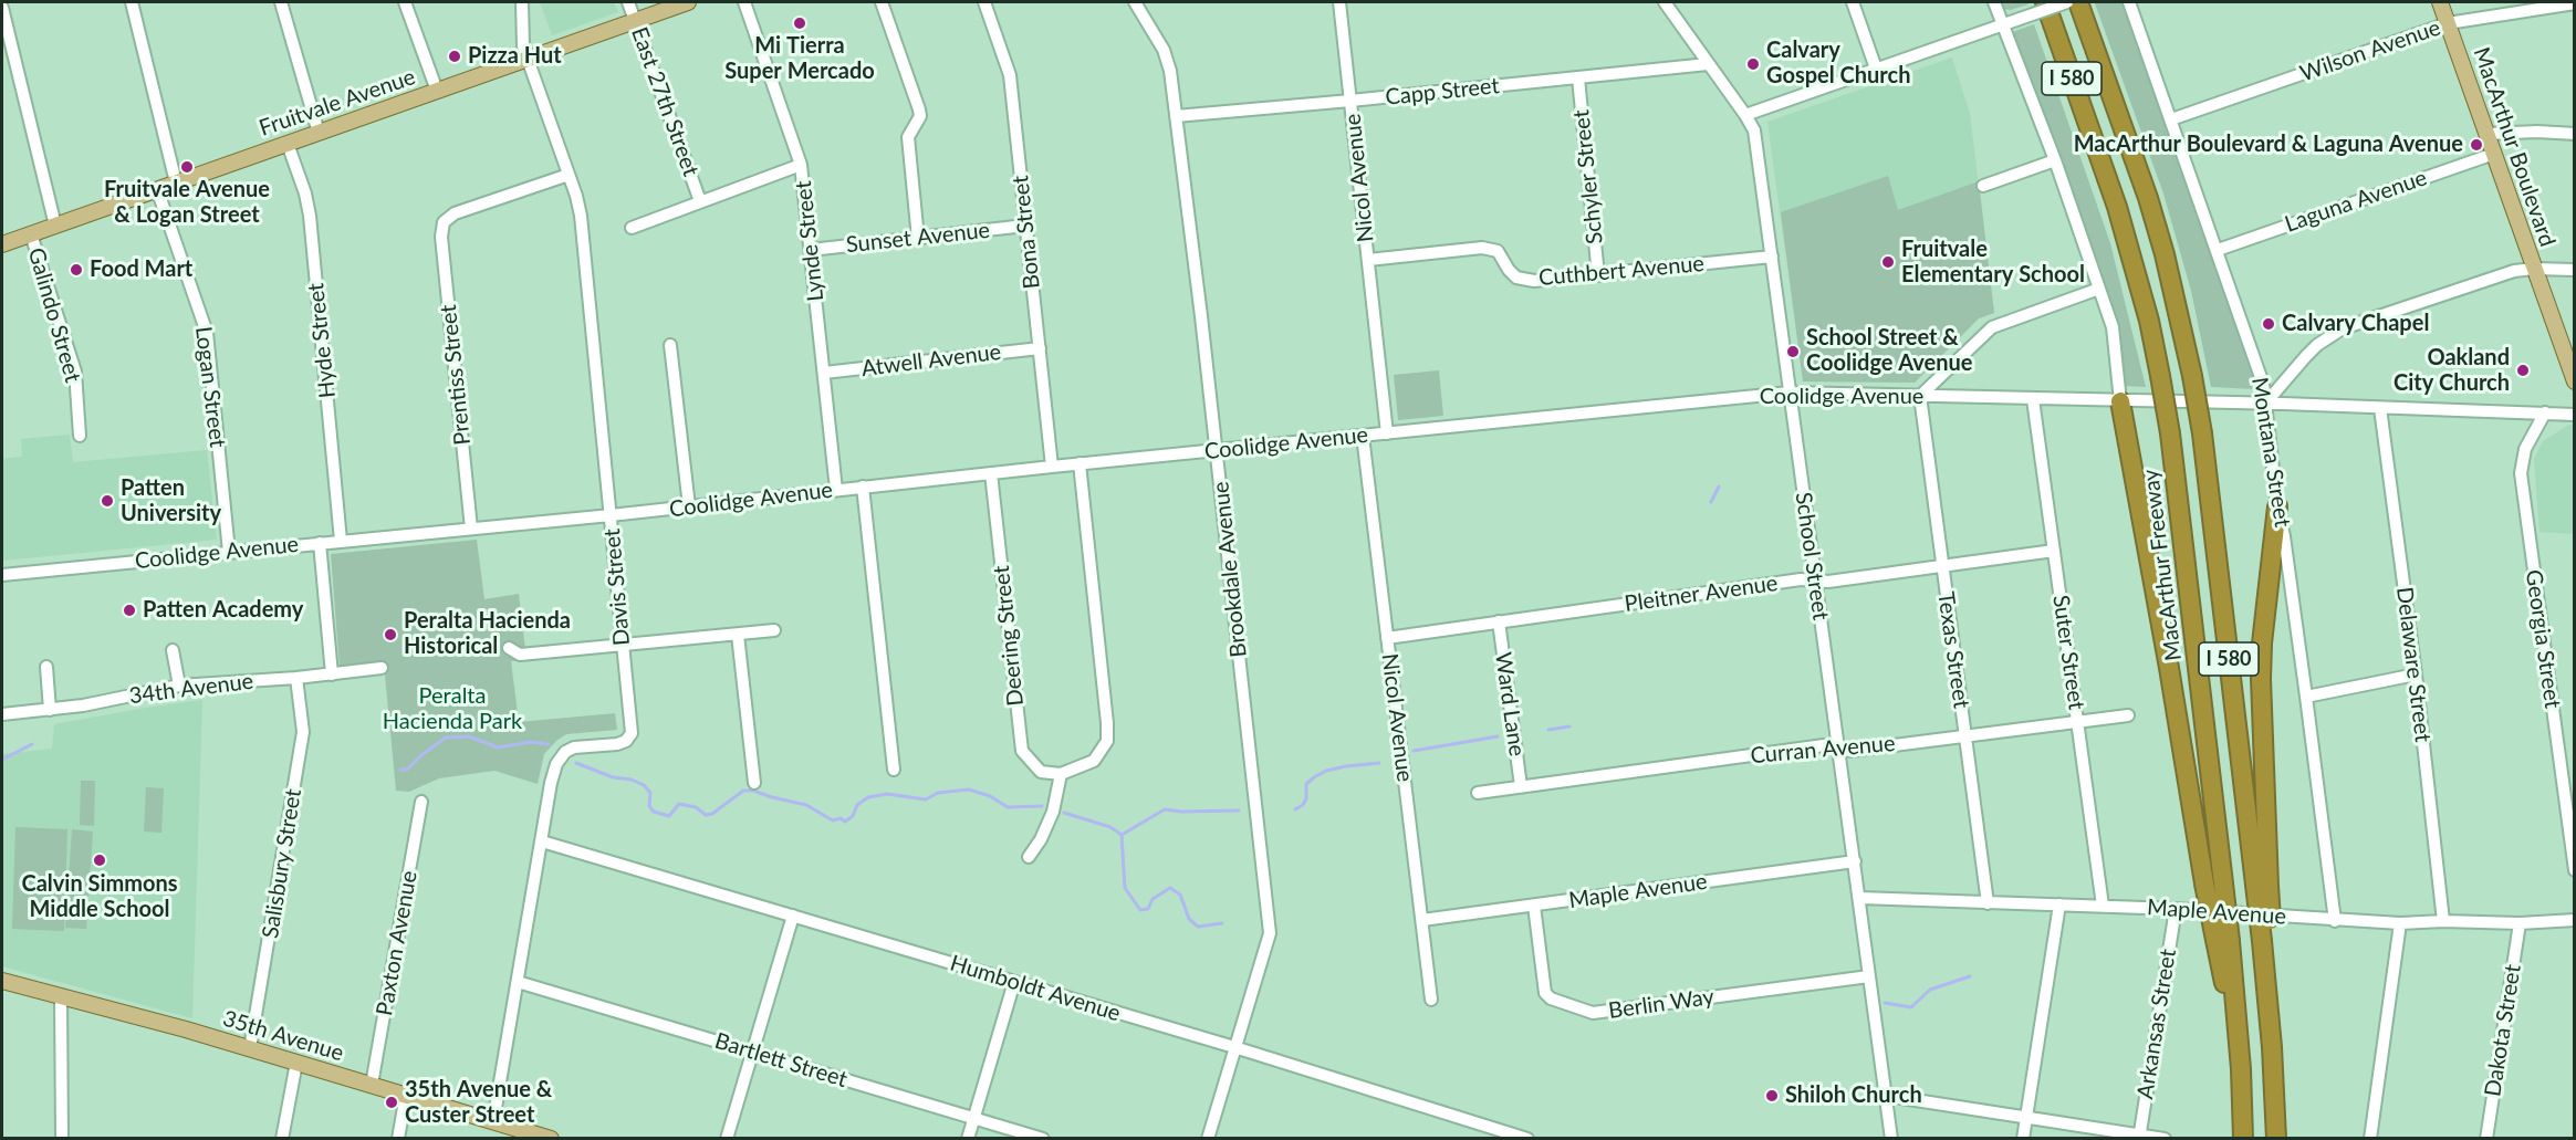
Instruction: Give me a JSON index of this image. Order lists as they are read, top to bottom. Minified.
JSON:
{"streets":{"highway":["I 580","MacArthur Freeway"],"main road":["Fruitvale Avenue","MacArthur Boulevard","35th Avenue"],"street":["Wilson Avenue","Capp Street","East 27th Street","Schyler Street","Nicol Avenue","Laguna Avenue","Bona Street","Sunset Avenue","Lynde Street","Cuthbert Avenue","Galindo Street","Hyde Street","Atwell Avenue","Prentiss Street","Logan Street","Coolidge Avenue","Montana Street","School Street","Brookdale Avenue","Davis Street","Pleitner Avenue","Deering Street","Georgia Street","Texas Street","Suter Street","Delaware Street","34th Avenue","Ward Lane","Curran Avenue","Salisbury Street","Maple Avenue","Paxton Avenue","Humboldt Avenue","Berlin Way","Arkansas Street","Dakota Street","Bartlett Street"]},"crossings":[["Wilson Avenue","MacArthur Boulevard"],["Wilson Avenue","Montana Street"],["Capp Street","Schyler Street"],["Capp Street","Nicol Avenue"],["Capp Street","School Street"],["Capp Street","Brookdale Avenue"],["East 27th Street","Fruitvale Avenue"],["Fruitvale Avenue","Galindo Street"],["Fruitvale Avenue","Hyde Street"],["Fruitvale Avenue","Logan Street"],["Fruitvale Avenue","Davis Street"],["MacArthur Boulevard","Laguna Avenue"],["Schyler Street","Cuthbert Avenue"],["Nicol Avenue","Cuthbert Avenue"],["Nicol Avenue","Coolidge Avenue"],["Nicol Avenue","Pleitner Avenue"],["Nicol Avenue","Maple Avenue"],["Laguna Avenue","Montana Street"],["Bona Street","Sunset Avenue"],["Bona Street","Atwell Avenue"],["Bona Street","Coolidge Avenue"],["Sunset Avenue","Lynde Street"],["Lynde Street","Atwell Avenue"],["Lynde Street","Coolidge Avenue"],["Cuthbert Avenue","School Street"],["Hyde Street","Coolidge Avenue"],["Prentiss Street","Coolidge Avenue"],["Prentiss Street","Davis Street"],["Logan Street","Coolidge Avenue"],["Coolidge Avenue","Montana Street"],["Coolidge Avenue","School Street"],["Coolidge Avenue","Brookdale Avenue"],["Coolidge Avenue","Davis Street"],["Coolidge Avenue","Deering Street"],["Coolidge Avenue","Georgia Street"],["Coolidge Avenue","Texas Street"],["Coolidge Avenue","Suter Street"],["Coolidge Avenue","Delaware Street"],["Montana Street","Maple Avenue"],["School Street","Pleitner Avenue"],["School Street","Curran Avenue"],["School Street","Maple Avenue"],["School Street","Berlin Way"],["Brookdale Avenue","Humboldt Avenue"],["Davis Street","Humboldt Avenue"],["Davis Street","35th Avenue"],["Davis Street","Bartlett Street"],["Pleitner Avenue","Texas Street"],["Pleitner Avenue","Suter Street"],["Pleitner Avenue","Ward Lane"],["Texas Street","Curran Avenue"],["Texas Street","Maple Avenue"],["Suter Street","Curran Avenue"],["Suter Street","Maple Avenue"],["Delaware Street","Maple Avenue"],["34th Avenue","Salisbury Street"],["Ward Lane","Curran Avenue"],["Salisbury Street","35th Avenue"],["Maple Avenue","Berlin Way"],["Maple Avenue","Arkansas Street"],["Maple Avenue","Dakota Street"],["Paxton Avenue","35th Avenue"]],"parks":["Peralta Hacienda Park"],"places":["Mi Tierra Super Mercado","Pizza Hut","Calvary Gospel Church","MacArthur Boulevard & Laguna Avenue","Fruitvale Avenue & Logan Street","Fruitvale Elementary School","Food Mart","Calvary Chapel","School Street & Coolidge Avenue","Oakland City Church","Patten University","Patten Academy","Peralta Hacienda Historical","Calvin Simmons Middle School","Shiloh Church","35th Avenue & Custer Street"]}
